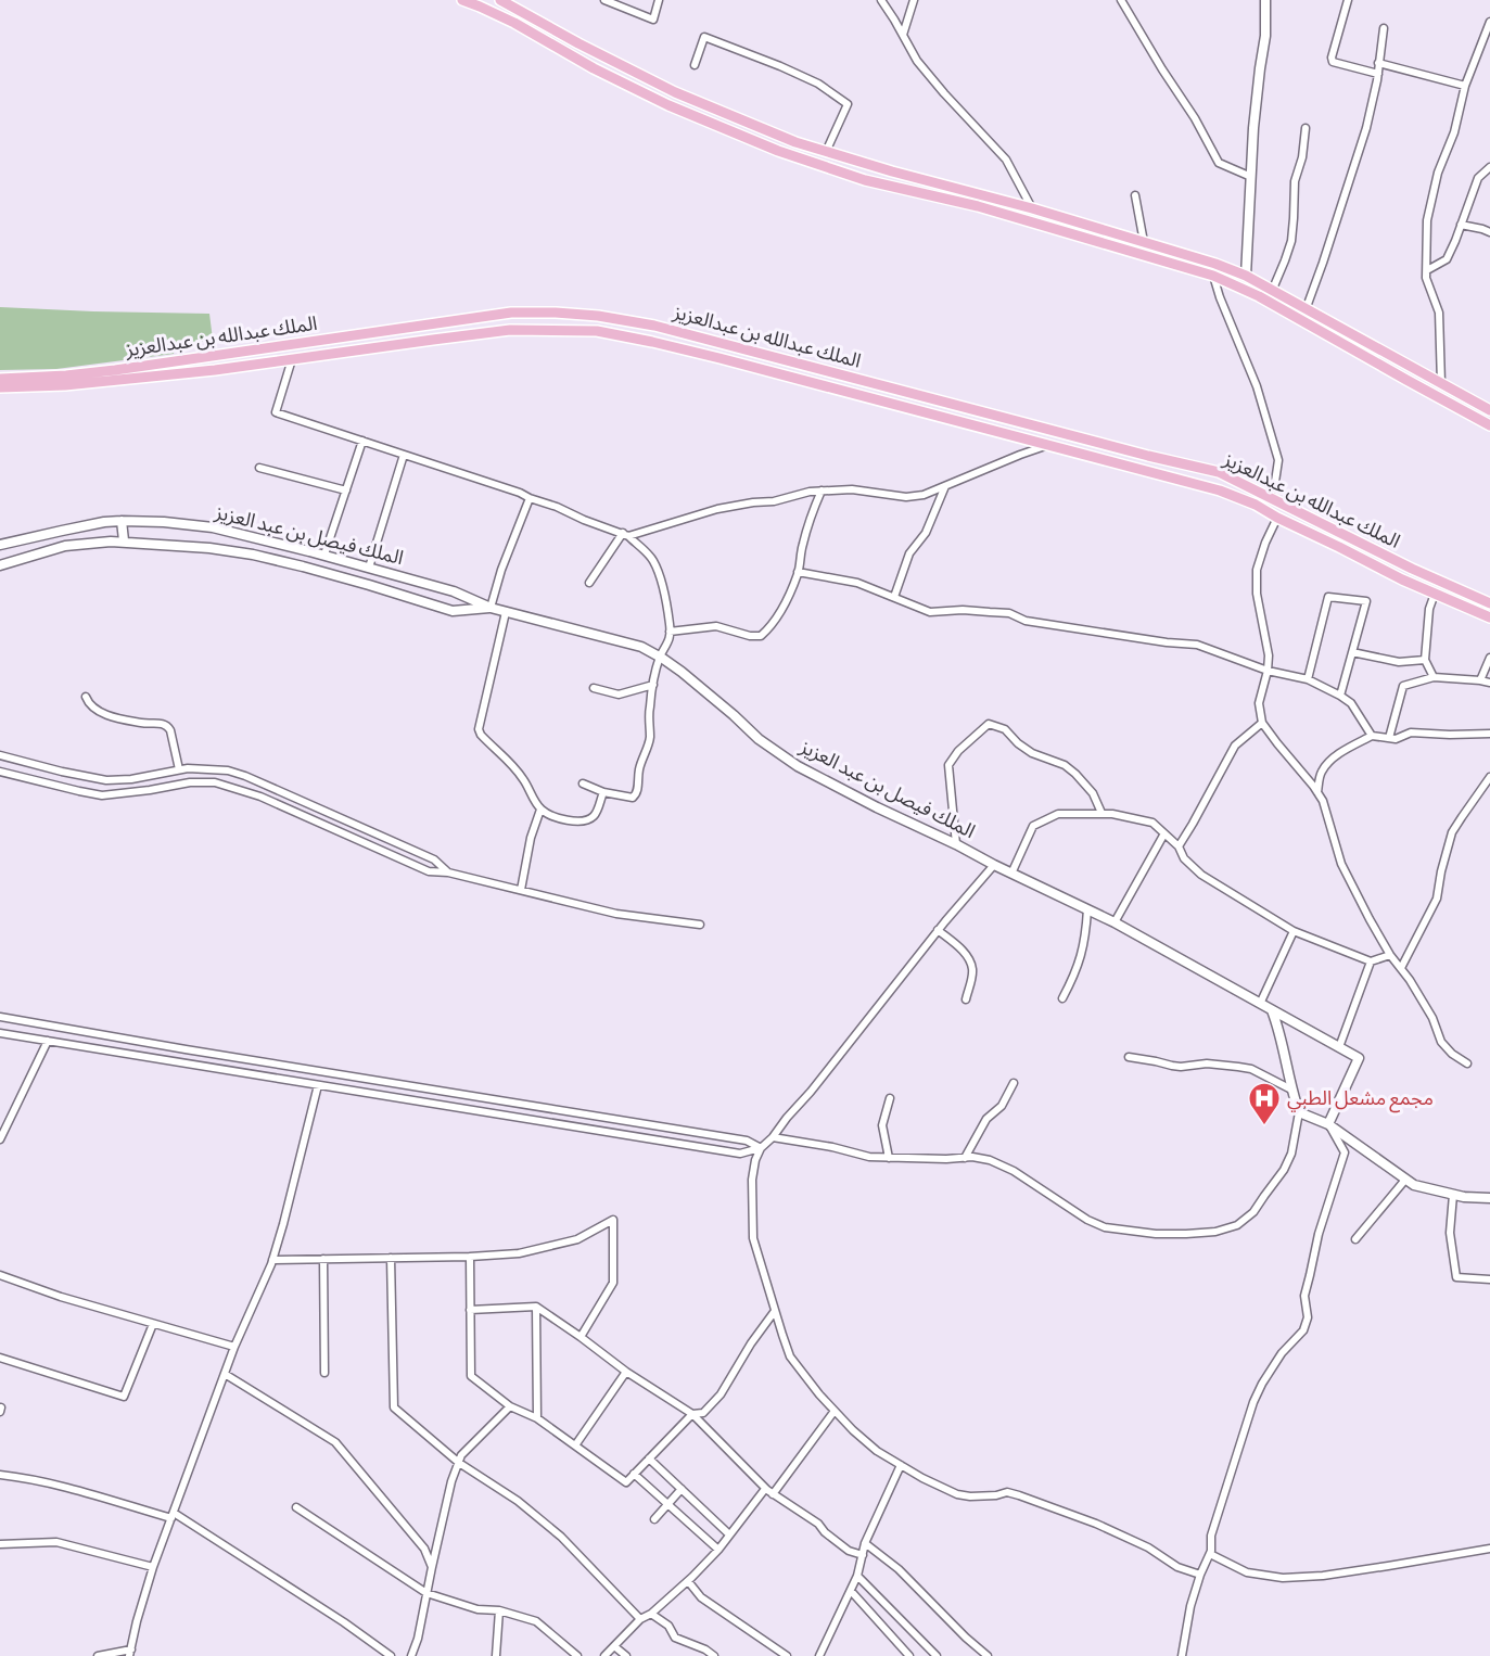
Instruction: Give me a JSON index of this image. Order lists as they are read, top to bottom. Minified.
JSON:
{"streets":{"main road":["الملك عبدالله بن عبدالعزيز"],"street":["الملك فيصل بن عبد العزيز"]},"places":{"hospital":["مجمع مشعل الطبي"]}}
